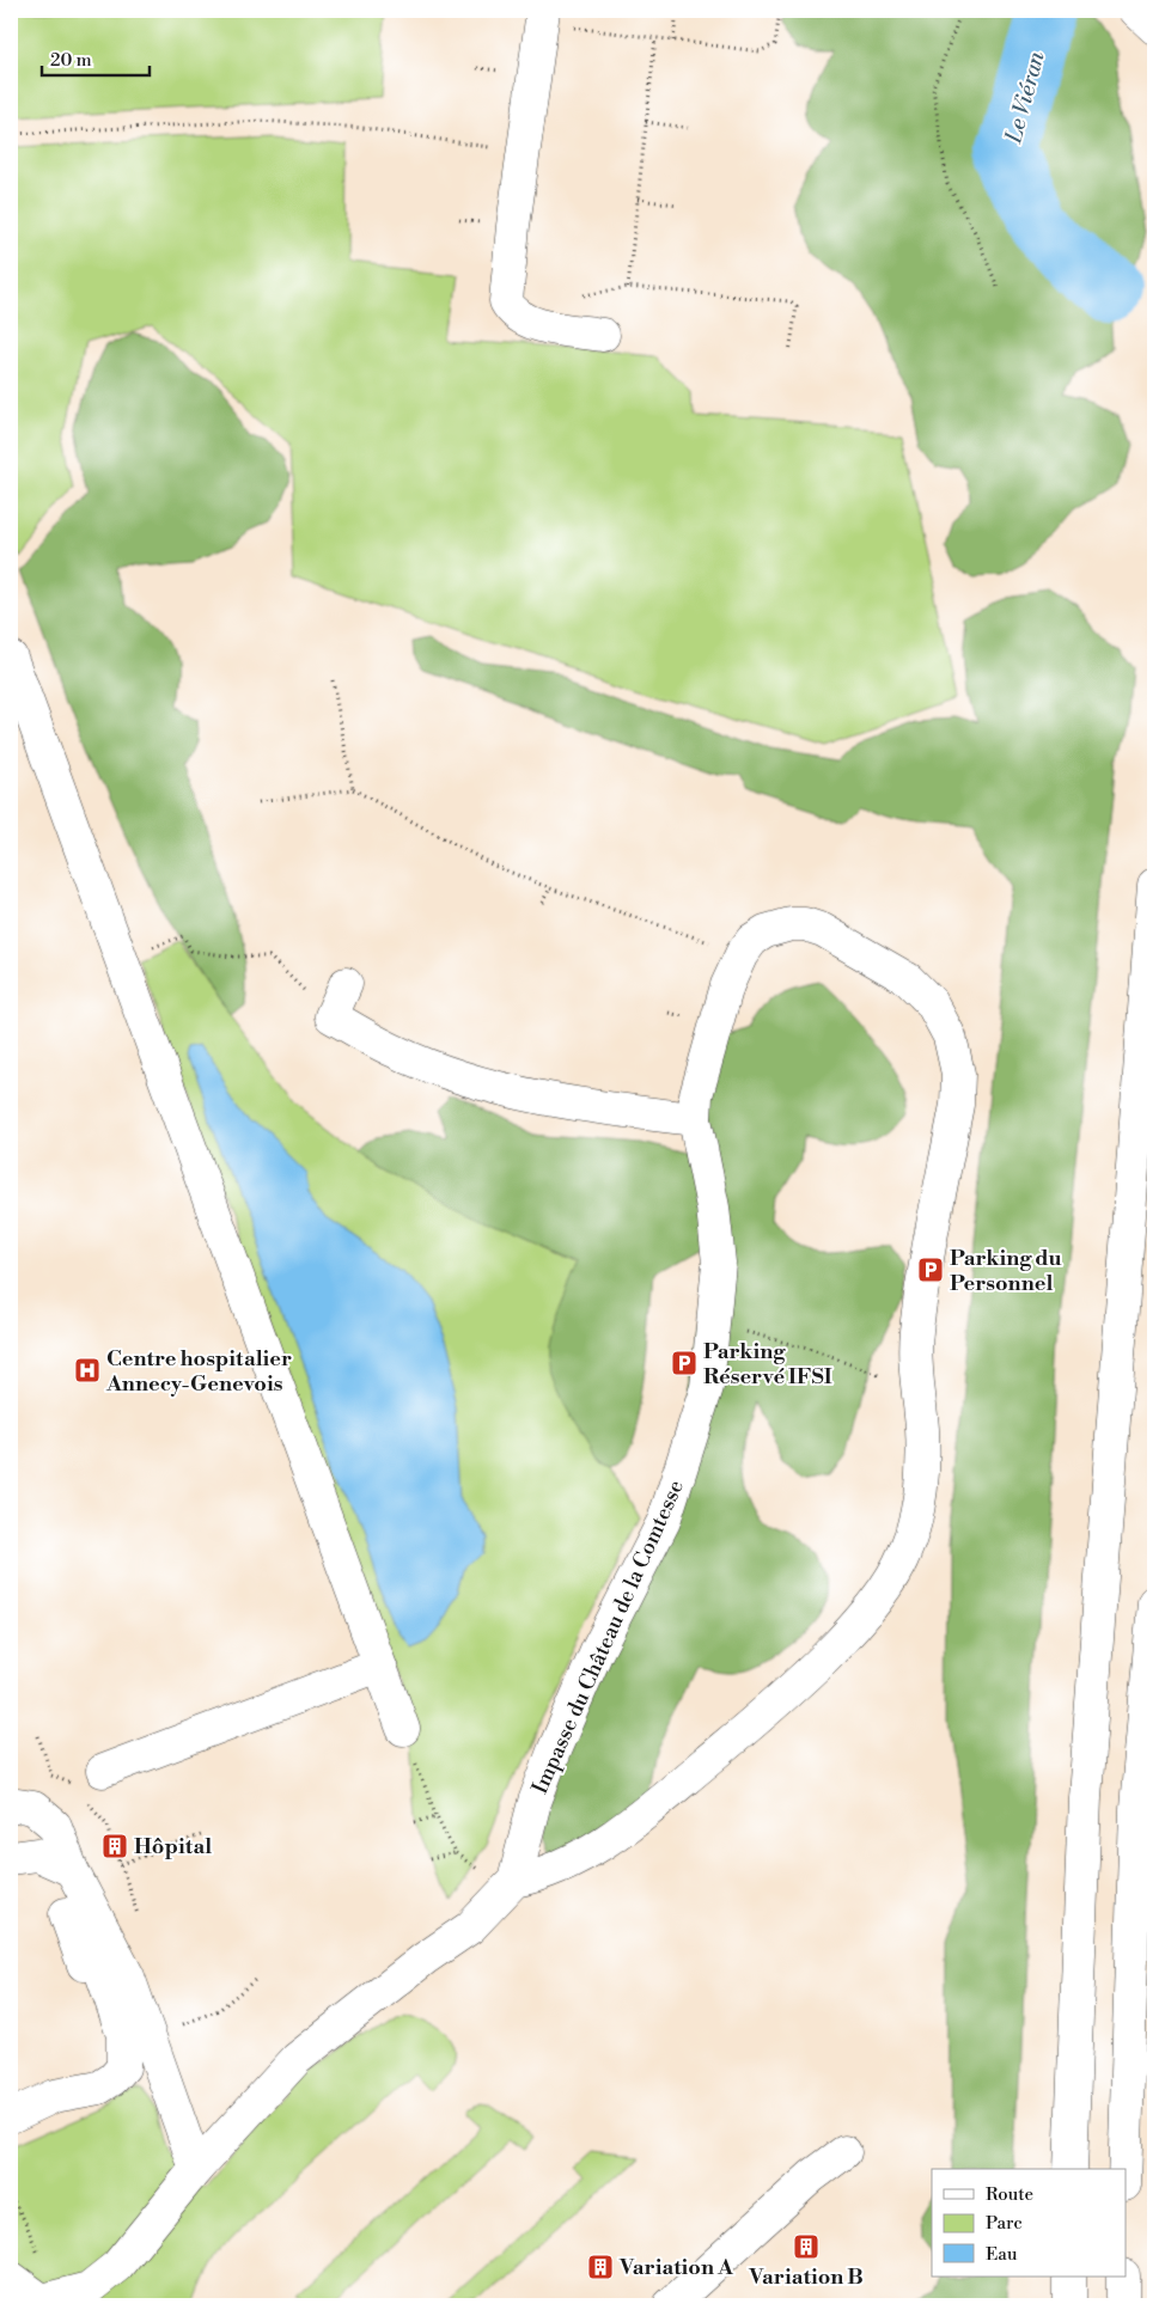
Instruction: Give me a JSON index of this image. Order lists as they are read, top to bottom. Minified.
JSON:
{"streets":{"main road":["Impasse du Château de la Comtesse"]},"water":["Le Viéran"],"places":{"parking":["Parking du Personnel","Parking Réservé IFSI"],"hospital":["Centre hospitalier Annecy-Genevois"],"building":["Hôpital","Variation B","Variation A"]},"legend":["Route","Parc","Eau"],"scale_bar":"20 m"}
